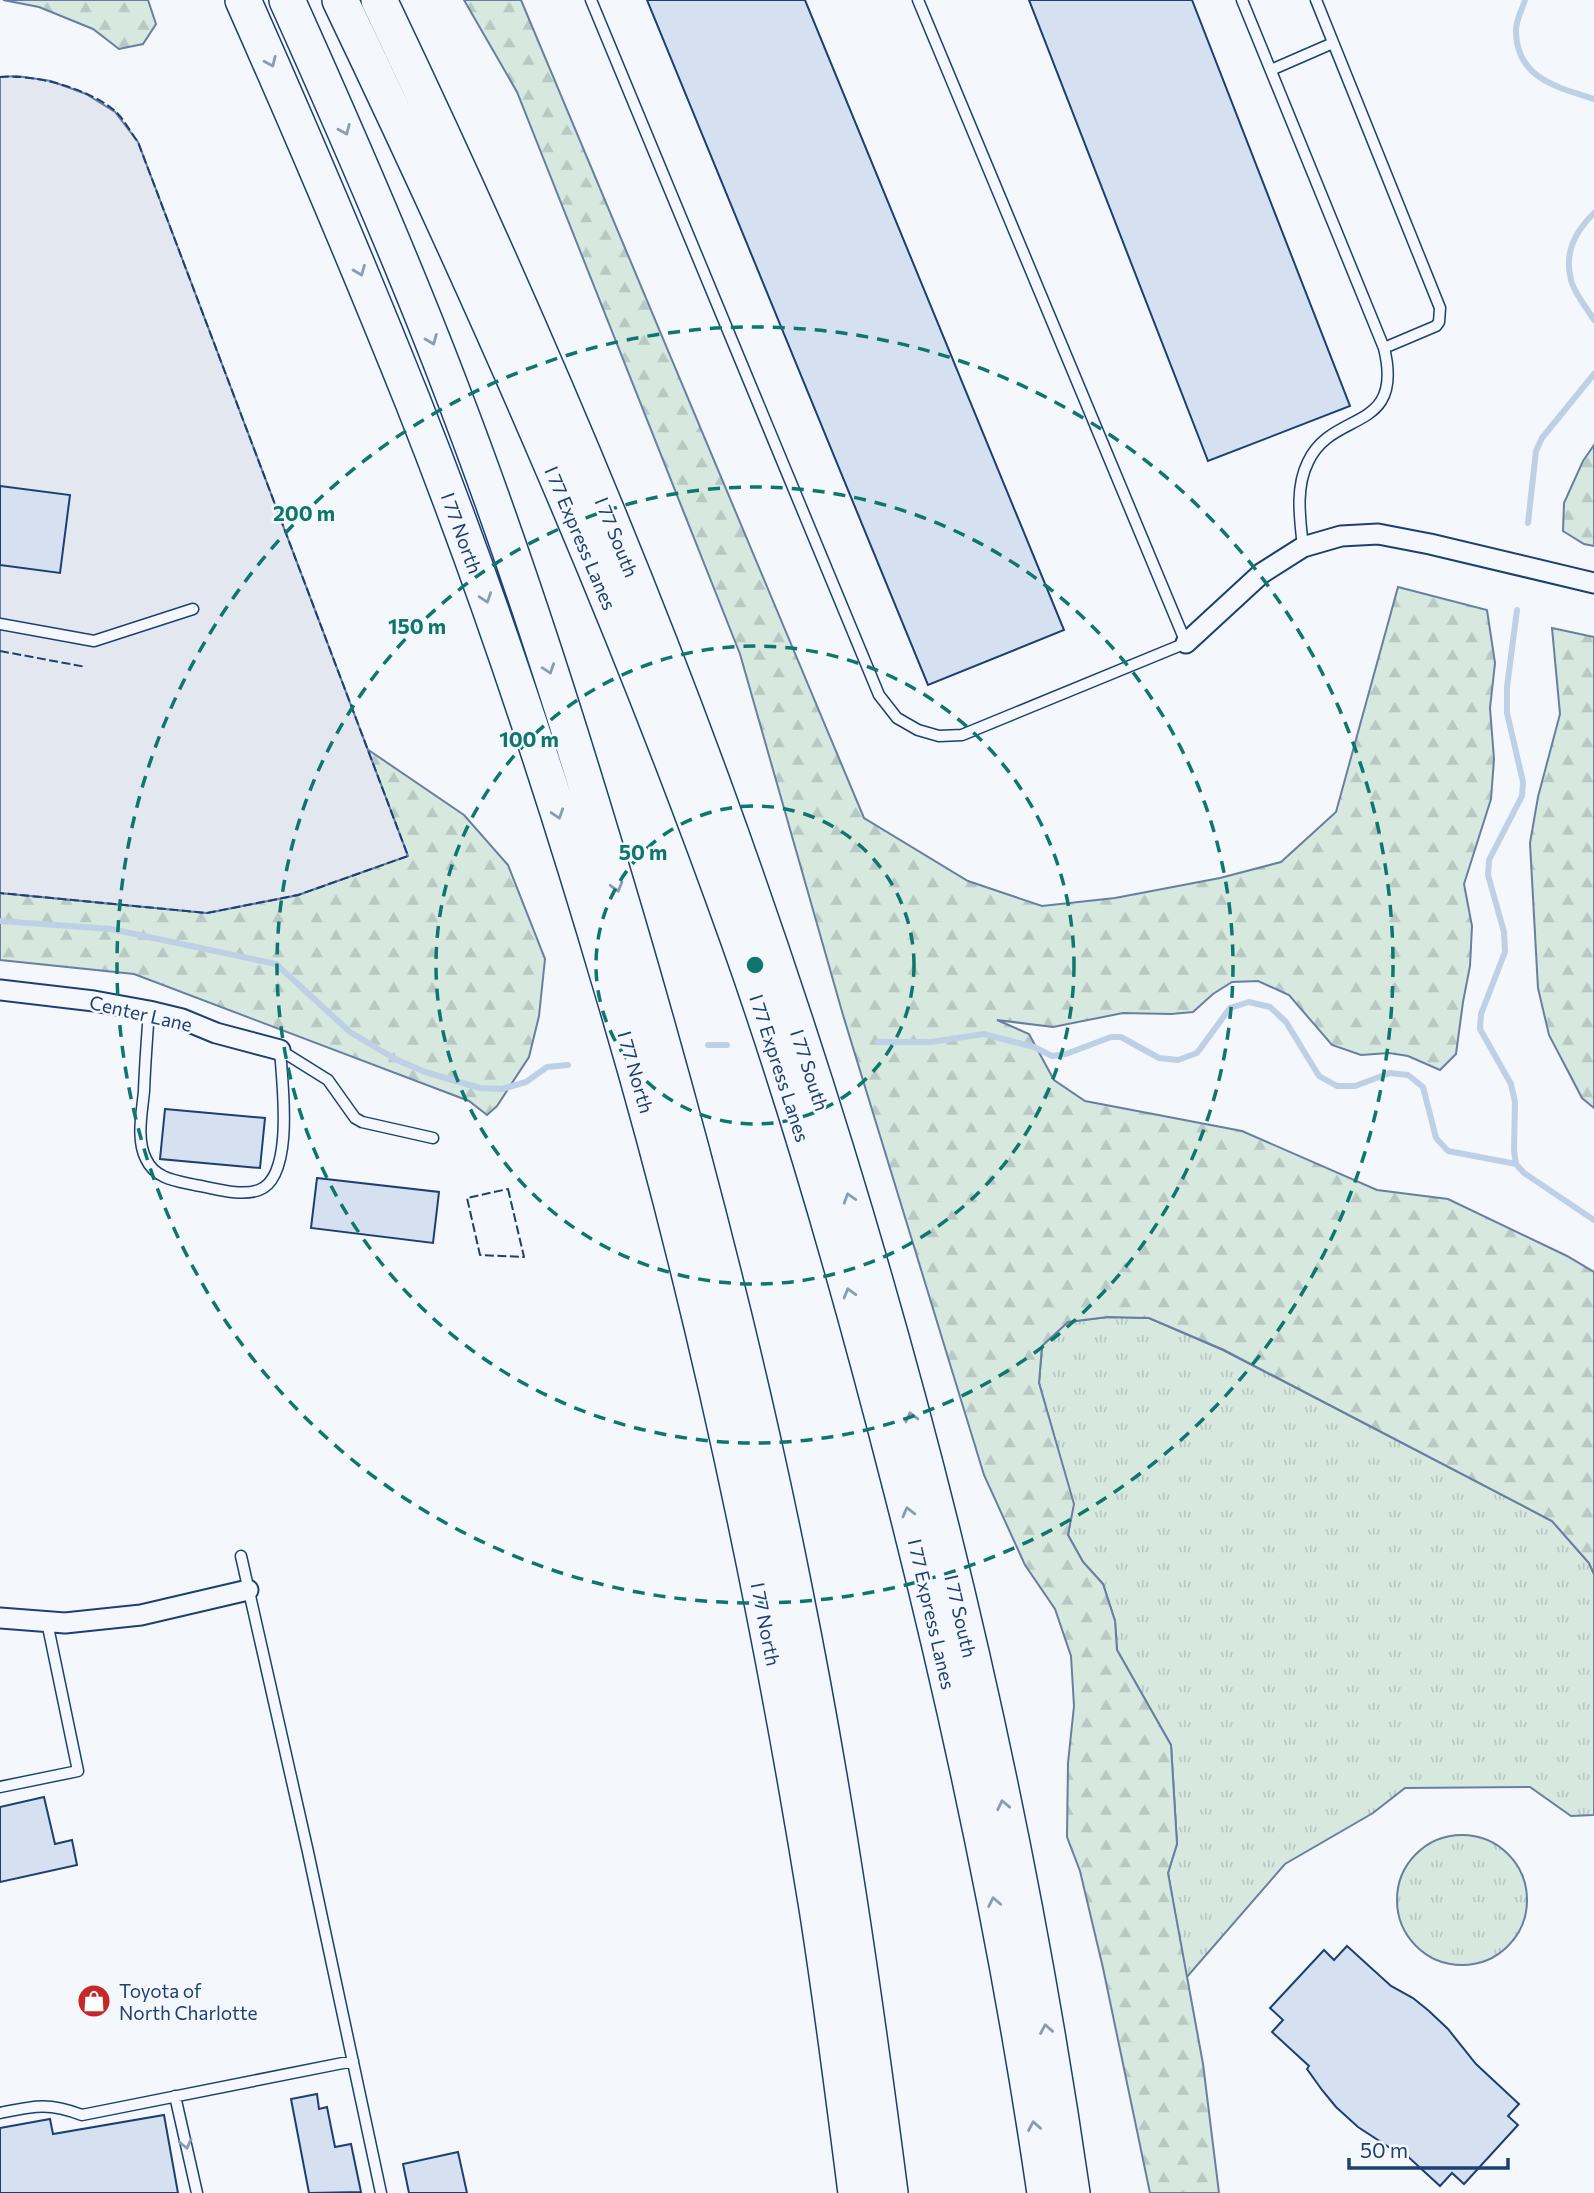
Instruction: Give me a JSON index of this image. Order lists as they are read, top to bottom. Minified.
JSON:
{"streets":{"highway":["I 77 North","I 77 South","I 77 Express Lanes"],"street":["Center Lane"]},"places":{"shop":["Toyota of North Charlotte"]},"scale_bar":"50 m","rings":["200 m","150 m","100 m","50 m"]}
